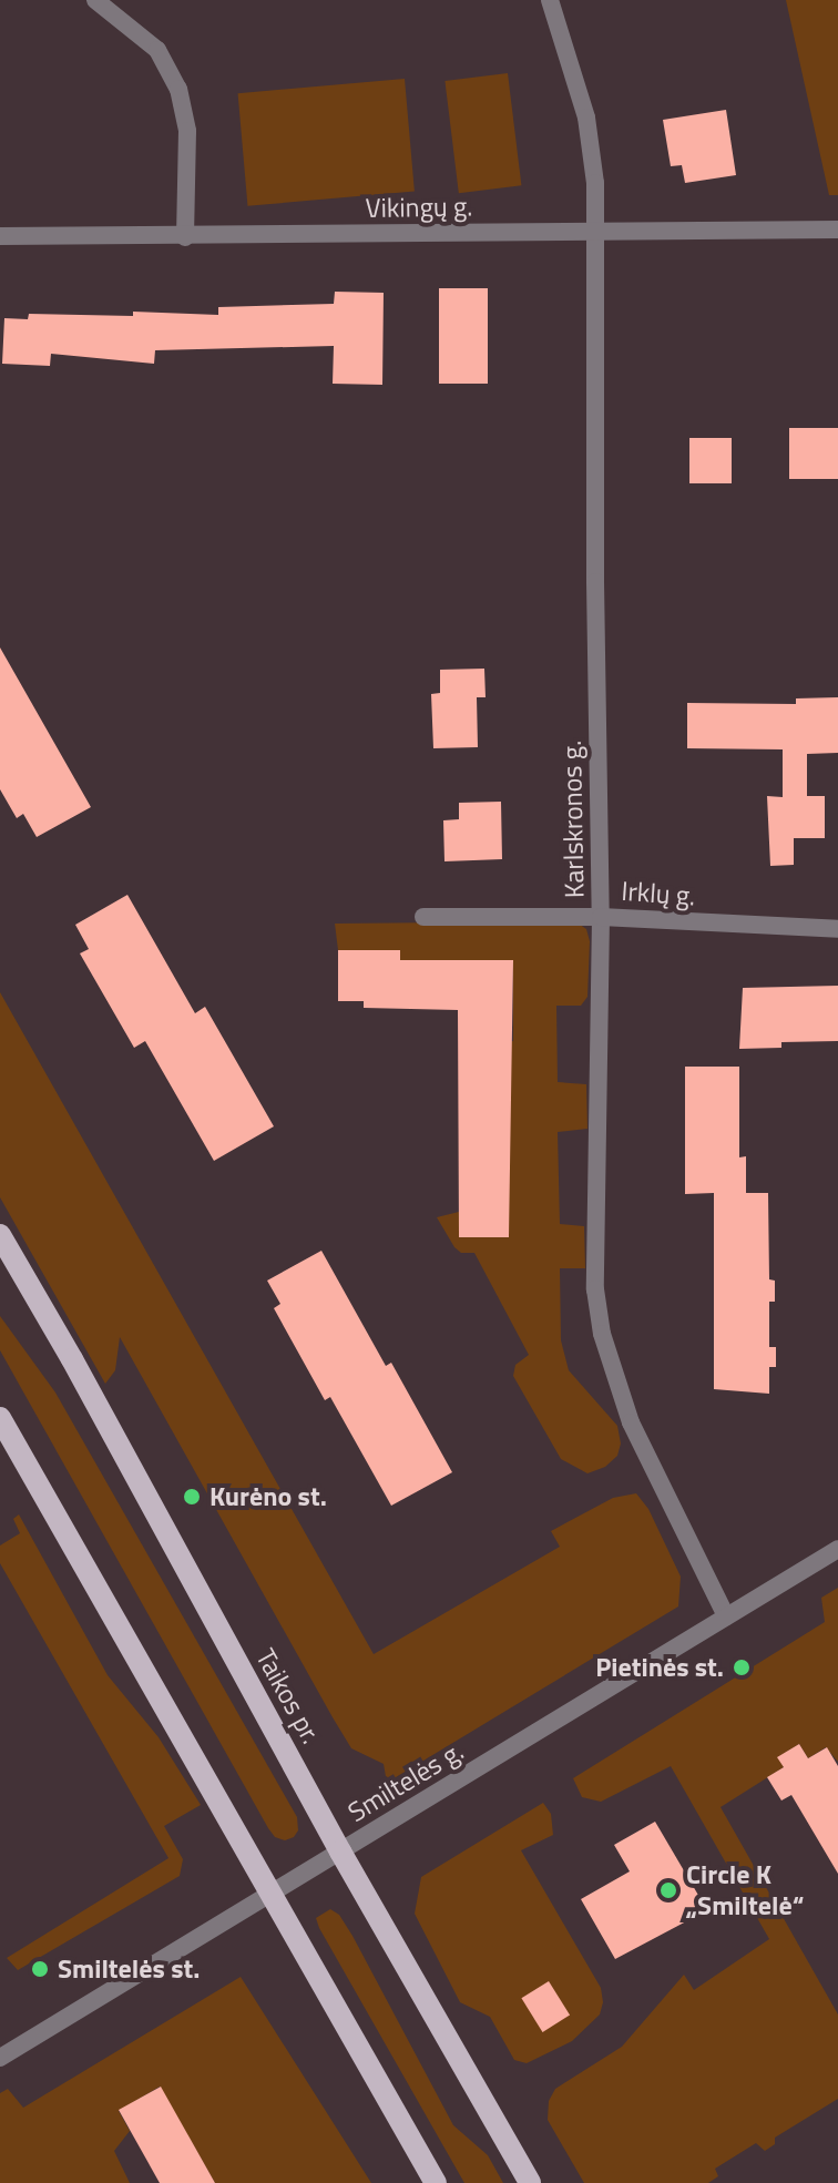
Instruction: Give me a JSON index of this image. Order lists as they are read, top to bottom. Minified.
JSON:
{"streets":{"main road":["Taikos pr."],"street":["Vikingų g.","Karlskronos g.","Irklų g.","Smiltelės g."]},"crossings":[["Vikingų g.","Karlskronos g."],["Karlskronos g.","Irklų g."],["Karlskronos g.","Smiltelės g."],["Taikos pr.","Smiltelės g."]],"places":["Kurėno st.","Pietinės st.","Circle K „Smiltelė“","Smiltelės st."]}
